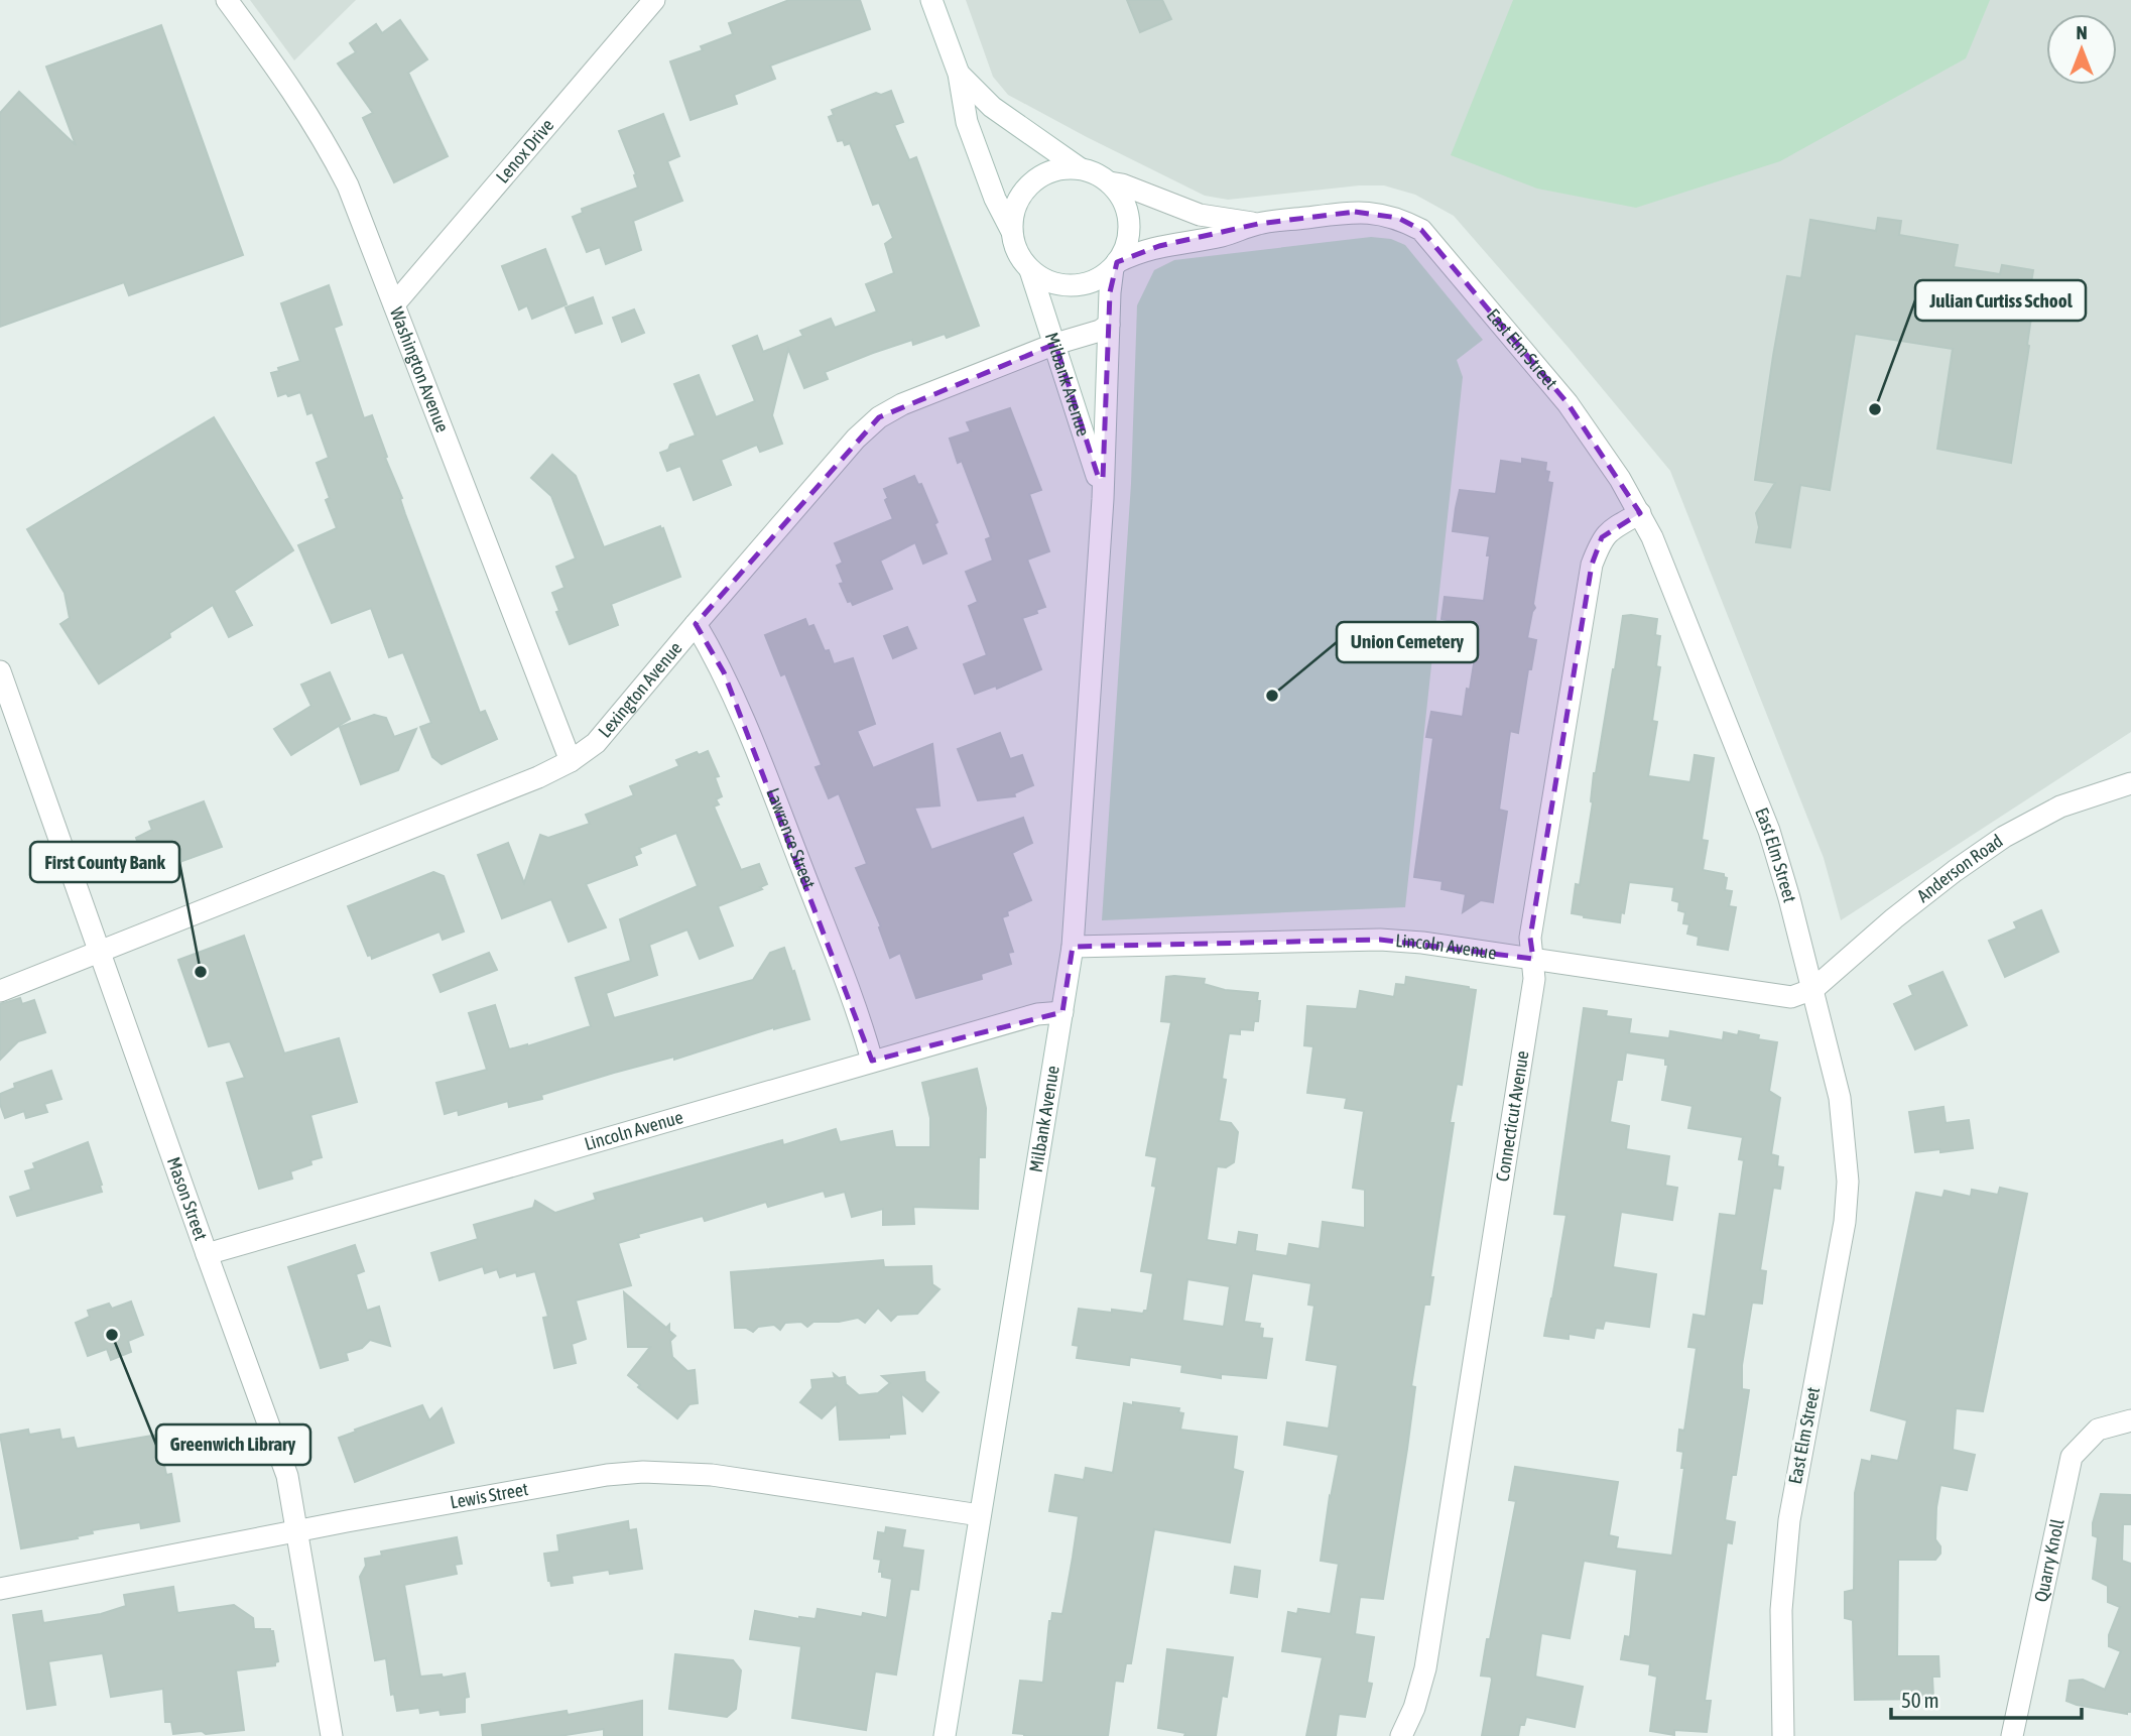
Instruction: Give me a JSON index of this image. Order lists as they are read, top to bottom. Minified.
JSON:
{"streets":{"street":["Lenox Drive","East Elm Street","Washington Avenue","Milbank Avenue","Lexington Avenue","Lawrence Street","Anderson Road","Lincoln Avenue","Connecticut Avenue","Mason Street","Lewis Street","Quarry Knoll"]},"crossings":[["Lenox Drive","Washington Avenue"],["East Elm Street","Milbank Avenue"],["East Elm Street","Anderson Road"],["East Elm Street","Lincoln Avenue"],["East Elm Street","Connecticut Avenue"],["Washington Avenue","Lexington Avenue"],["Milbank Avenue","Lexington Avenue"],["Milbank Avenue","Lincoln Avenue"],["Milbank Avenue","Lewis Street"],["Lexington Avenue","Lawrence Street"],["Lexington Avenue","Mason Street"],["Lawrence Street","Lincoln Avenue"],["Anderson Road","Lincoln Avenue"],["Lincoln Avenue","Connecticut Avenue"],["Lincoln Avenue","Mason Street"],["Mason Street","Lewis Street"]],"places":["Julian Curtiss School","Union Cemetery","First County Bank","Greenwich Library"],"scale_bar":"50 m","north":"top"}
